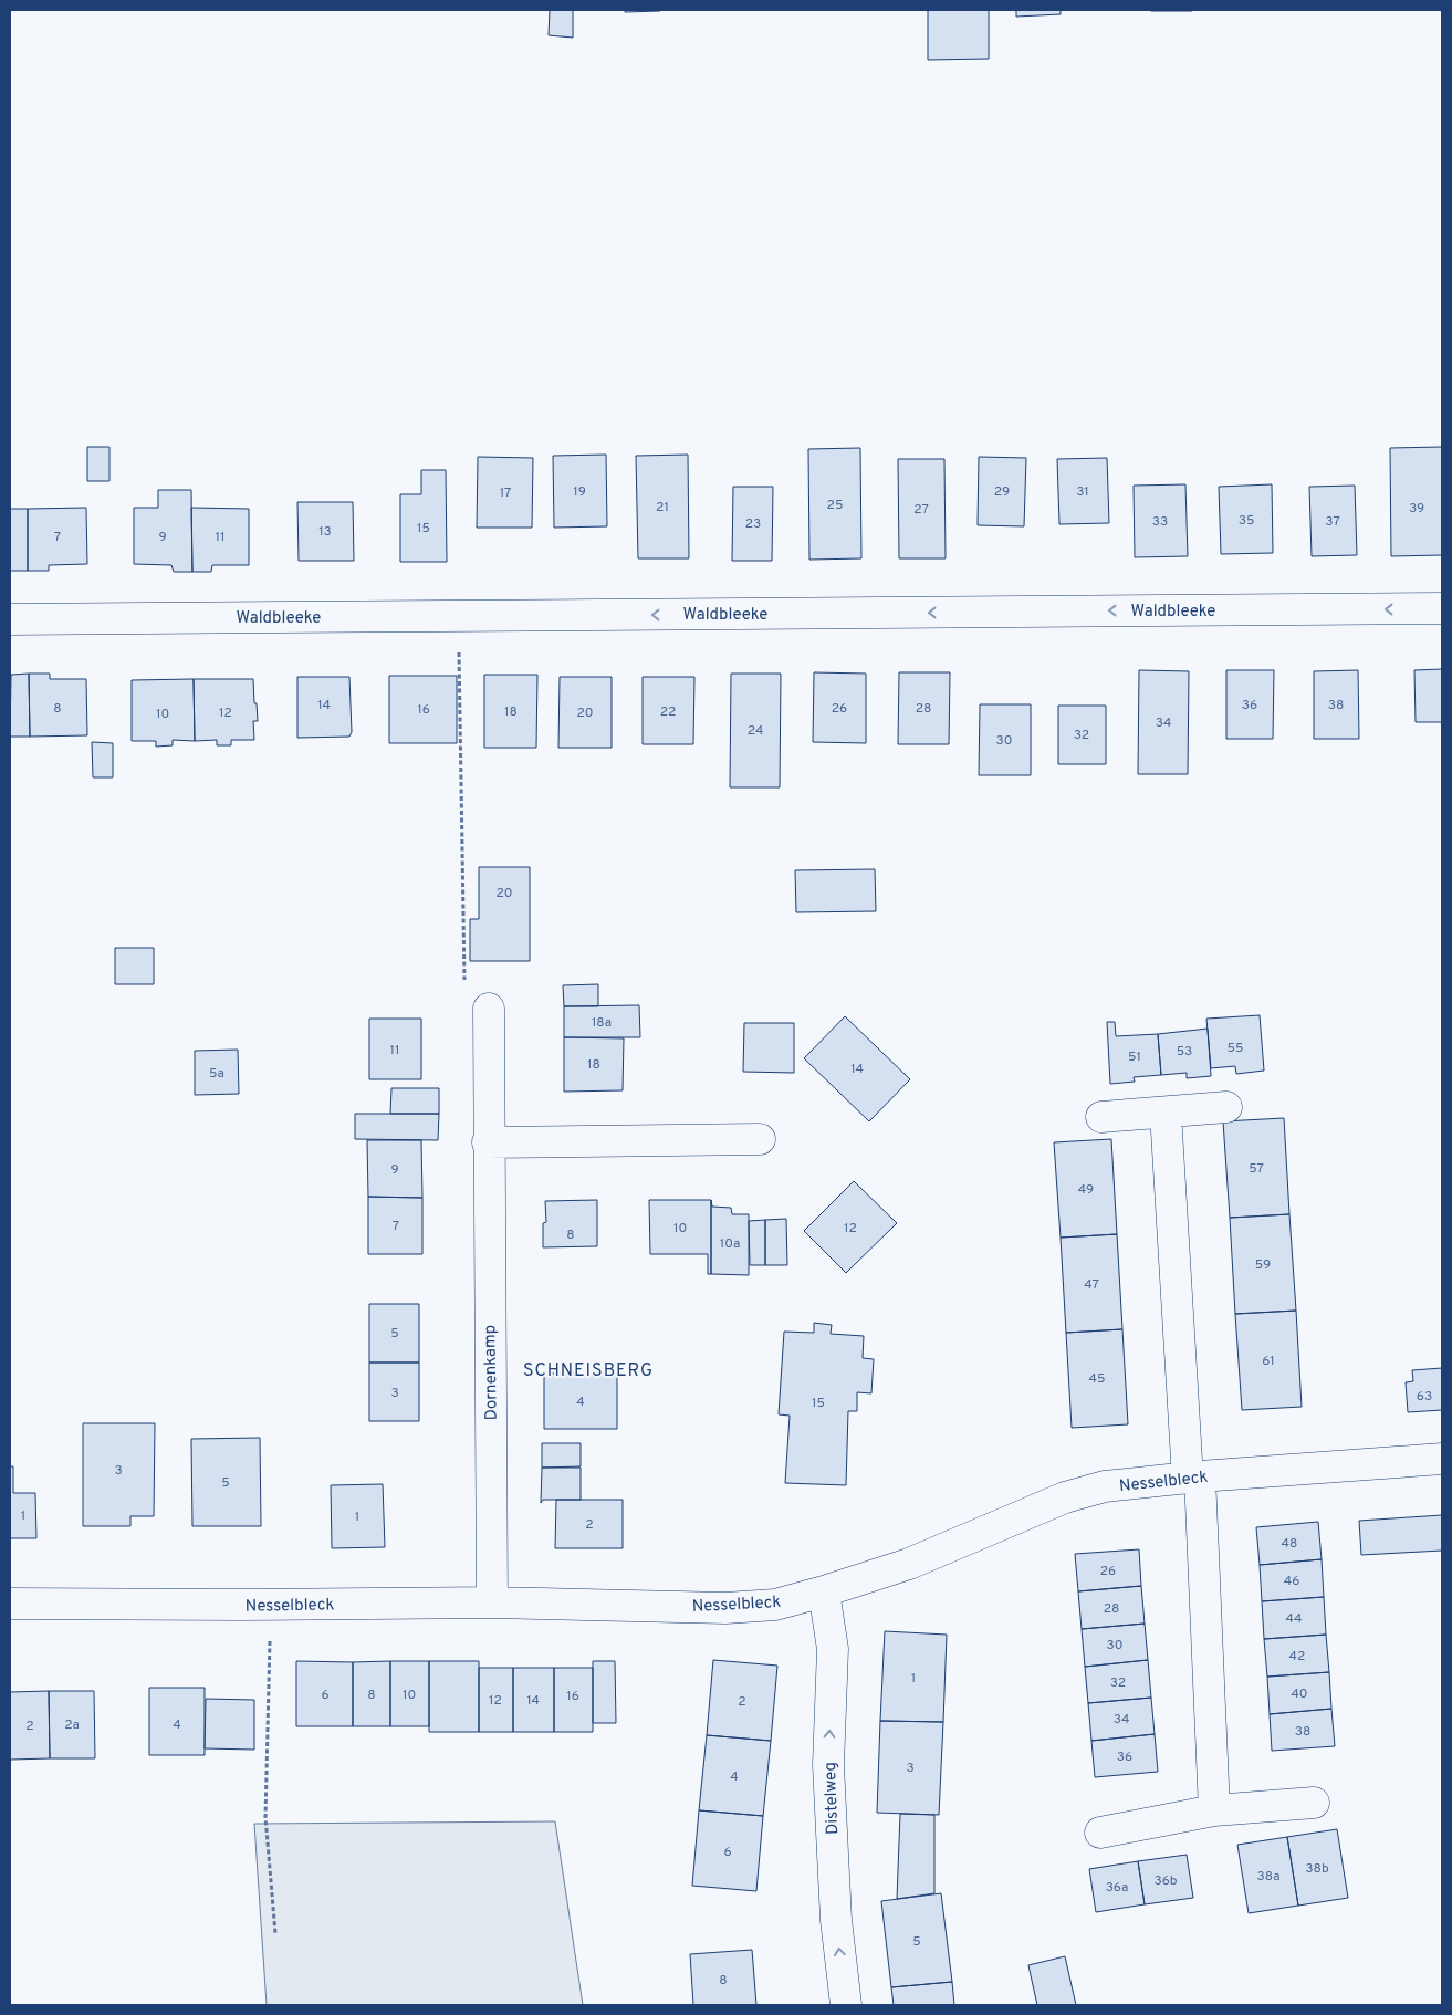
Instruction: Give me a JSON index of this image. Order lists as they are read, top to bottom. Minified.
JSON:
{"streets":{"street":["Waldbleeke","Dornenkamp","Nesselbleck","Distelweg"]},"crossings":[["Dornenkamp","Nesselbleck"],["Nesselbleck","Distelweg"]],"one_way":["Waldbleeke","Distelweg"],"districts":["SCHNEISBERG"],"house_numbers":["19","29","31","17","25","21","39","27","35","33","37","23","15","13","7","9","11","14","36","38","8","26","28","16","18","22","12","20","10","34","24","32","30","20","18a","55","11","53","51","18","14","5a","57","9","49","7","10","12","8","10a","59","47","5","61","45","3","63","4","15","3","5","1","1","2","48","26","46","28","44","30","42","1","32","40","6","8","10","16","12","14","2","34","2a","4","2","38","36","3","4","6","38b","38a","36b","36a","5","8"]}
